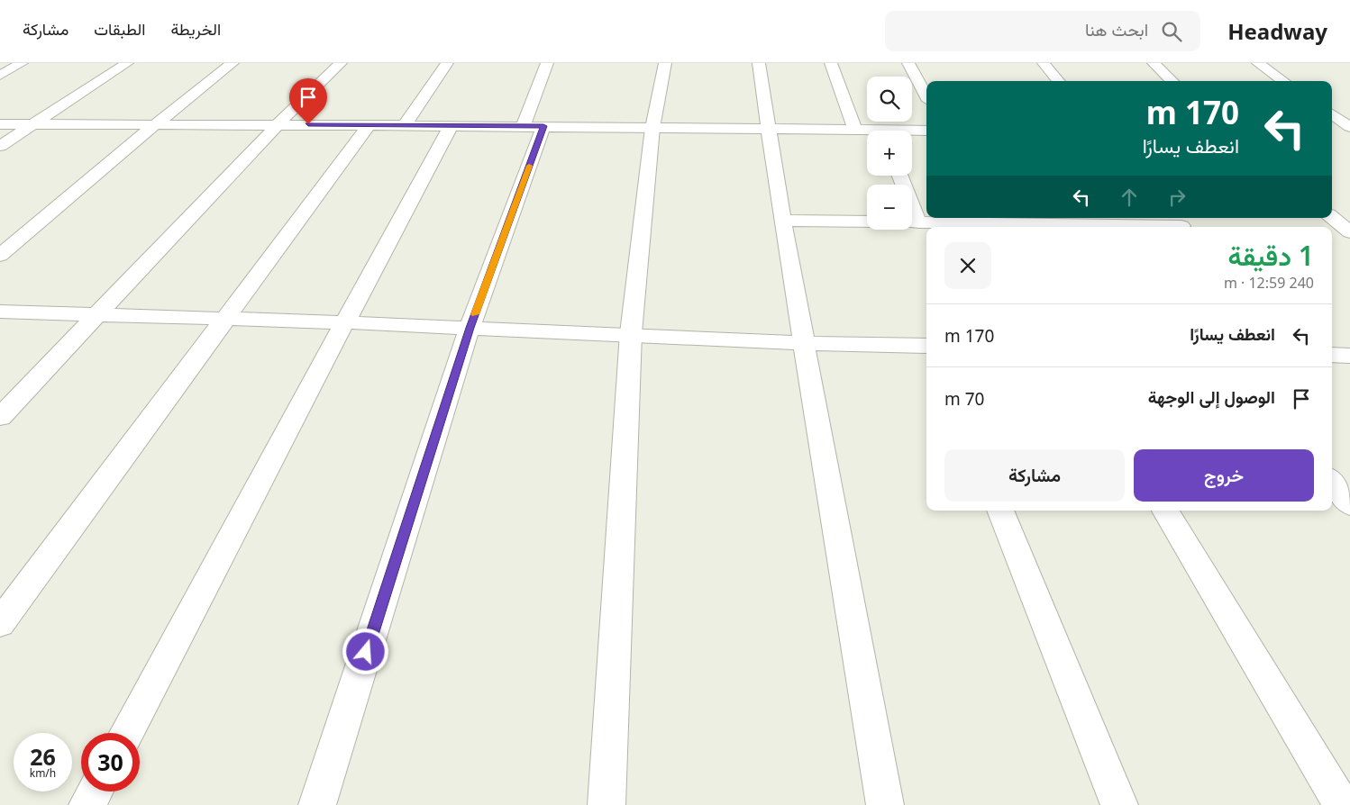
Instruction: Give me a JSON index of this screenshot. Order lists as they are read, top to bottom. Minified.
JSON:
{"page":{"header":"Headway","search":"ابحث هنا","nav":["الخريطة","الطبقات","مشاركة"],"map_buttons":["+","−"],"turn":["170 m","انعطف يسارًا"],"heading":["1 دقيقة","240 m · 12:59"],"list":[{"name":"انعطف يسارًا","value":"170 m"},{"name":"الوصول إلى الوجهة","value":"70 m"}],"buttons":["خروج","مشاركة"],"speed":"26 km/h","limit":"30"}}
